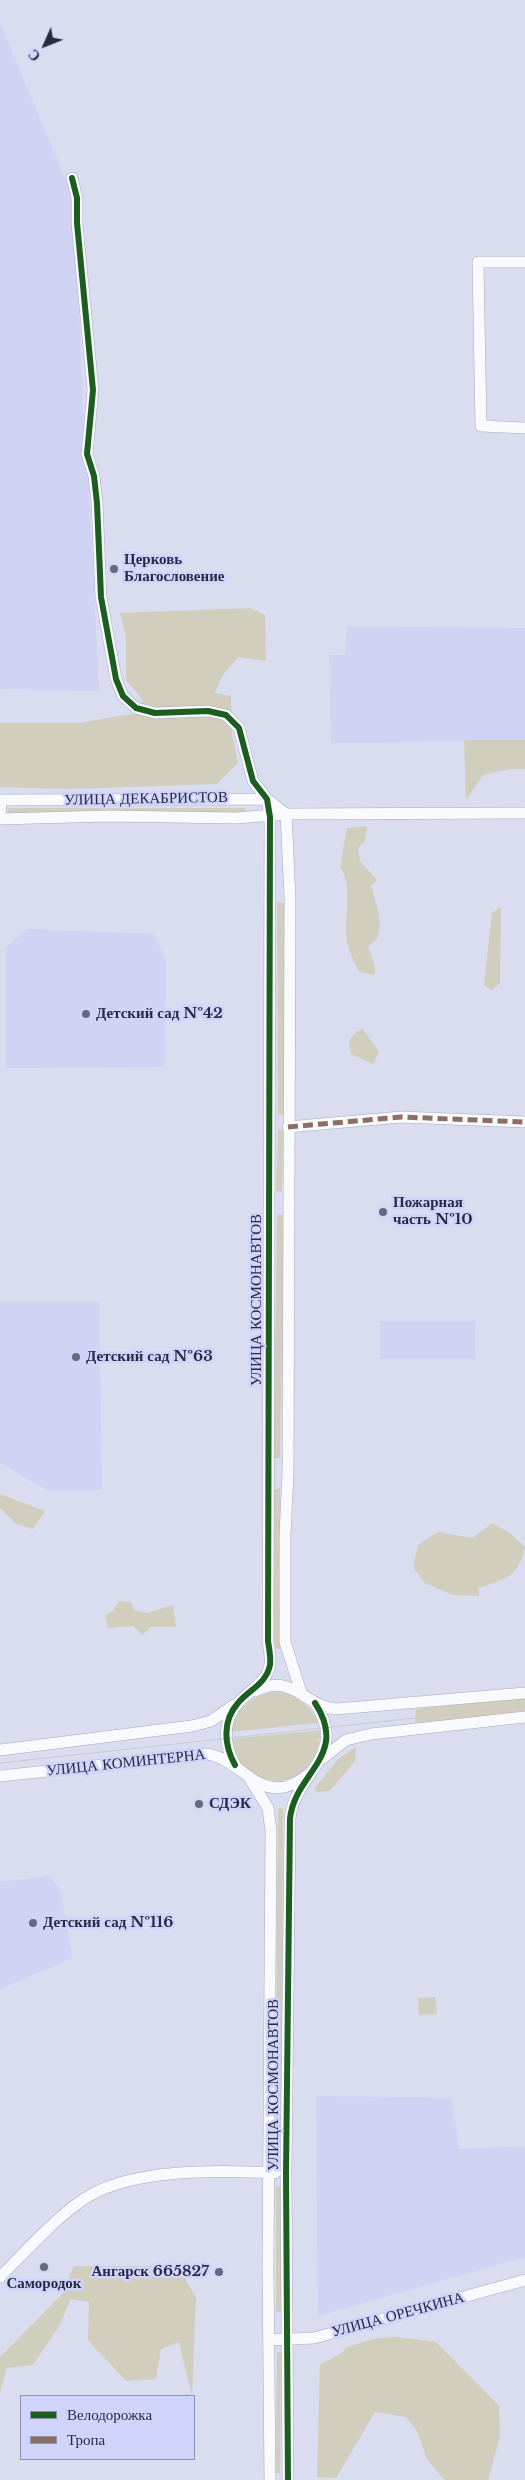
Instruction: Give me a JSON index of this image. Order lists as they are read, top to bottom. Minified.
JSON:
{"streets":{"street":["УЛИЦА ДЕКАБРИСТОВ","УЛИЦА КОСМОНАВТОВ","УЛИЦА КОМИНТЕРНА","УЛИЦА ОРЕЧКИНА"]},"crossings":[["УЛИЦА ДЕКАБРИСТОВ","УЛИЦА КОСМОНАВТОВ"],["УЛИЦА КОСМОНАВТОВ","УЛИЦА КОМИНТЕРНА"],["УЛИЦА КОСМОНАВТОВ","УЛИЦА ОРЕЧКИНА"]],"places":["Церковь Благословение","Детский сад №42","Пожарная часть №10","Детский сад №63","СДЭК","Детский сад №116","Самородок","Ангарск 665827"],"legend":["Велодорожка","Тропа"],"north":"bottom left"}
